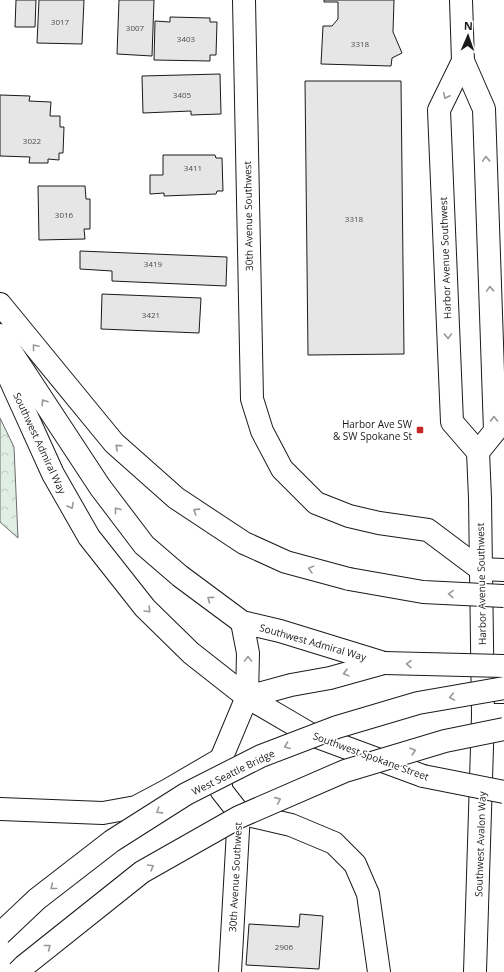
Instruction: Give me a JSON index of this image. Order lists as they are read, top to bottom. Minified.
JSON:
{"streets":{"main road":["30th Avenue Southwest","Harbor Avenue Southwest","Southwest Admiral Way","Southwest Spokane Street","West Seattle Bridge","Southwest Avalon Way"]},"crossings":[["30th Avenue Southwest","Harbor Avenue Southwest"],["30th Avenue Southwest","Southwest Admiral Way"],["30th Avenue Southwest","Southwest Spokane Street"],["Harbor Avenue Southwest","Southwest Avalon Way"],["Southwest Admiral Way","Southwest Spokane Street"]],"places":{"transit":["Harbor Ave SW & SW Spokane St"]},"house_numbers":["3017","3007","3403","3318","3405","3022","3411","3016","3318","3419","3421","2906"],"north":"top"}
